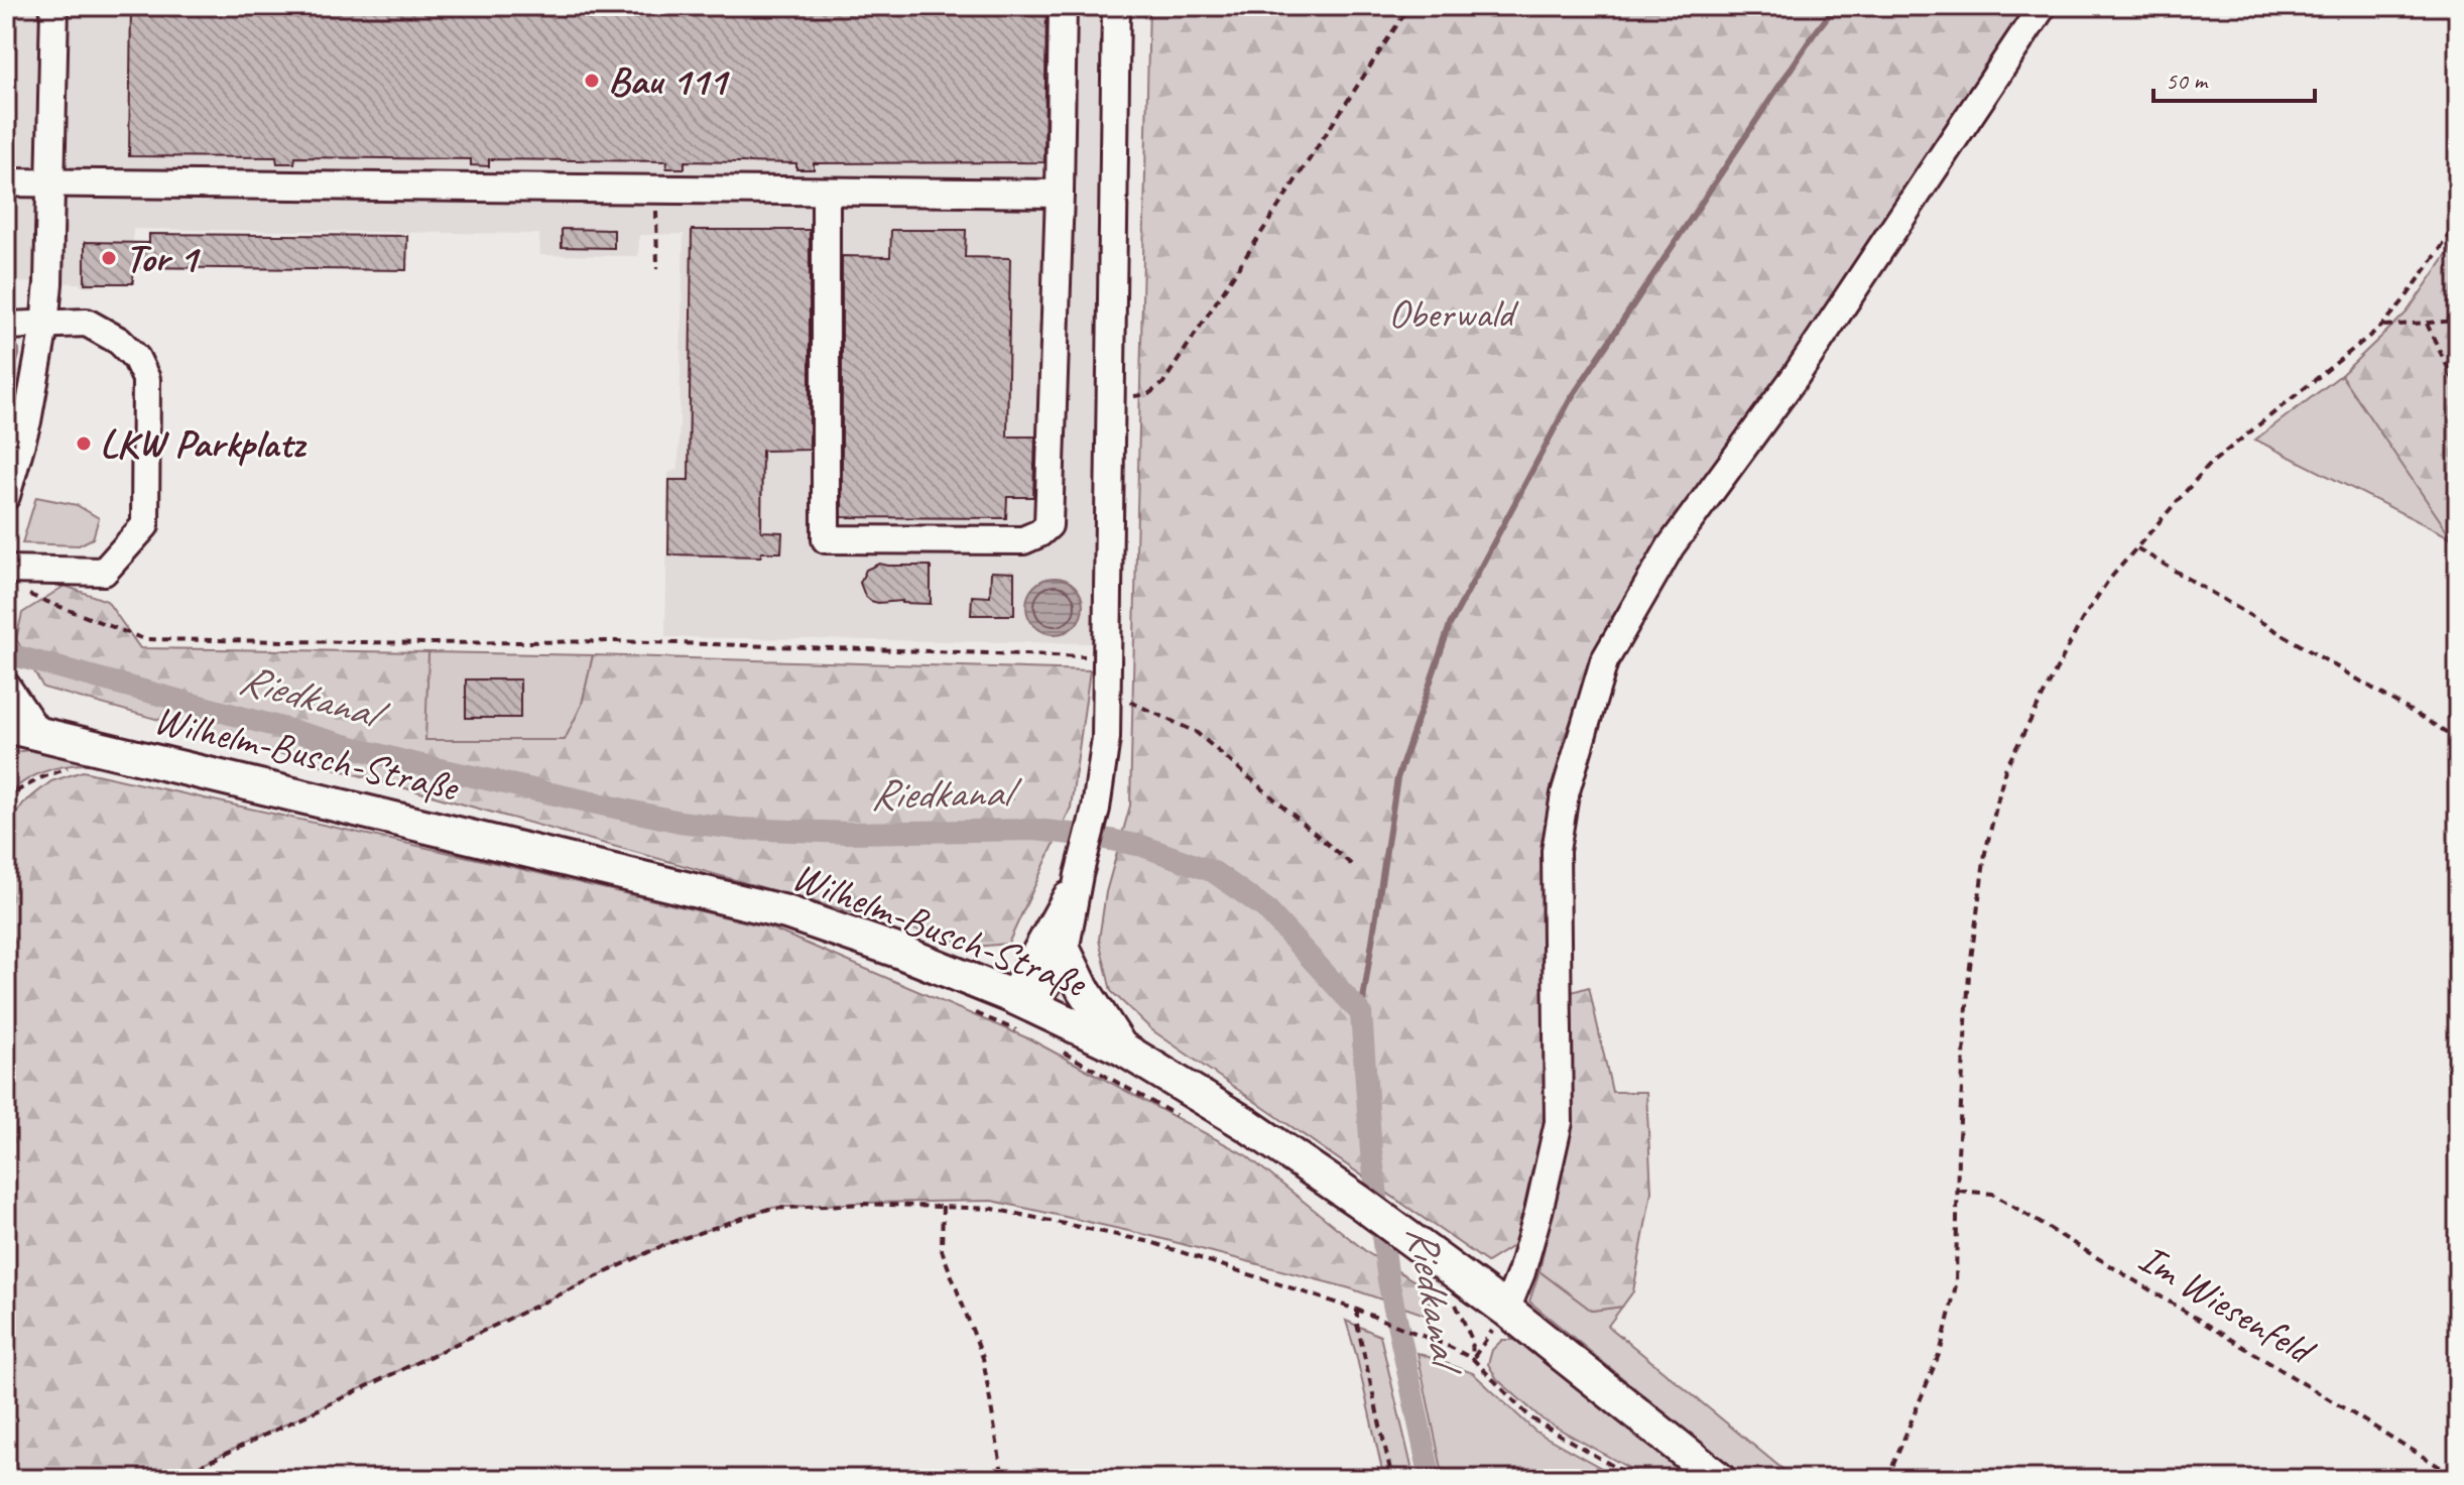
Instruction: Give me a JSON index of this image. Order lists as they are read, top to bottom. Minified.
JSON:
{"streets":{"main road":["Wilhelm-Busch-Straße"],"path":["Im Wiesenfeld"]},"water":["Riedkanal"],"parks":["Oberwald"],"places":["Bau 111","Tor 1","LKW Parkplatz"],"scale_bar":"50 m"}
